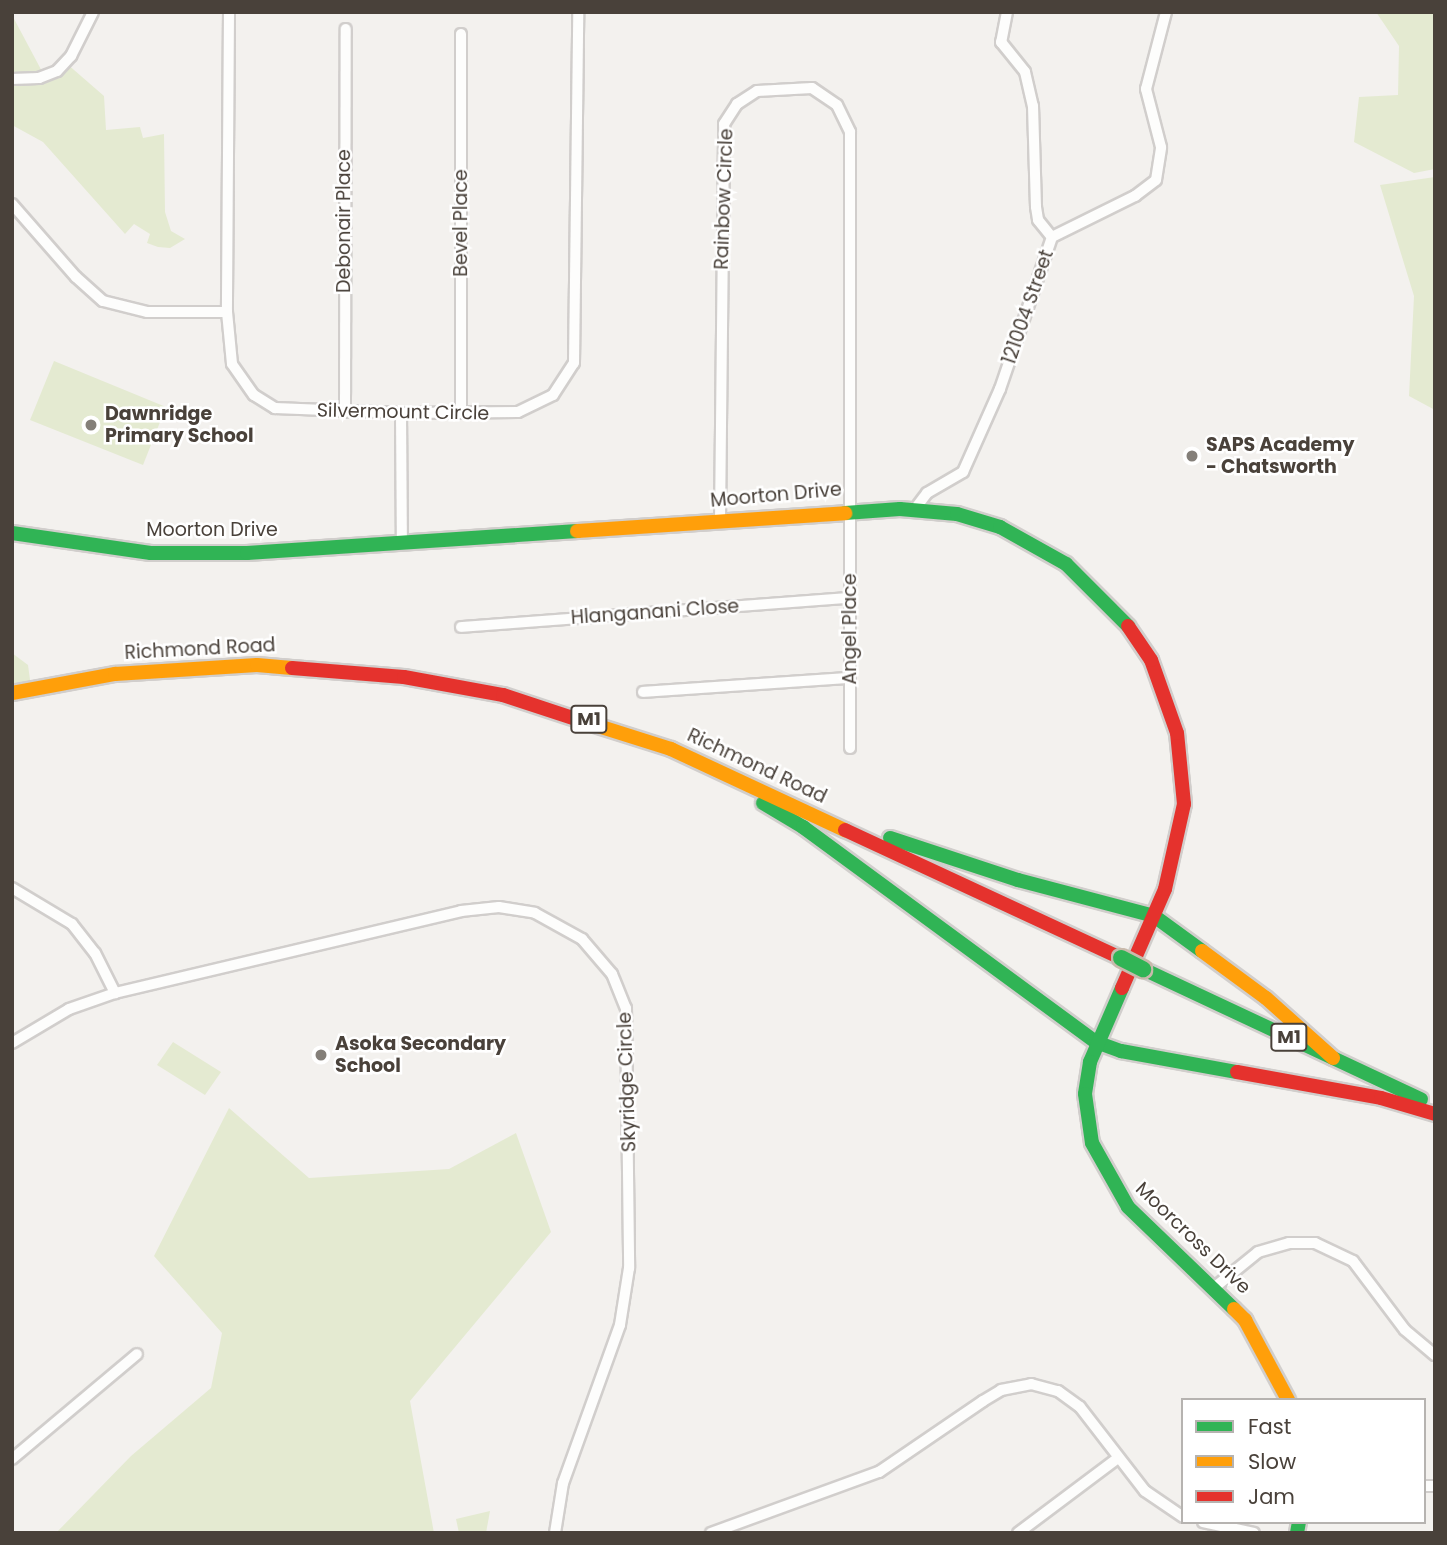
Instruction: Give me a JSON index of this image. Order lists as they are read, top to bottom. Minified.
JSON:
{"streets":{"main road":["Moorton Drive","Richmond Road","M1","Moorcross Drive"],"street":["Rainbow Circle","Debonair Place","Bevel Place","121004 Street","Silvermount Circle","Hlanganani Close","Angel Place","Skyridge Circle"]},"crossings":[["Rainbow Circle","Moorton Drive"],["Rainbow Circle","Angel Place"],["Debonair Place","Silvermount Circle"],["Bevel Place","Silvermount Circle"],["121004 Street","Moorton Drive"],["Moorton Drive","Angel Place"],["Moorton Drive","Moorcross Drive"],["Hlanganani Close","Angel Place"]],"places":["Dawnridge Primary School","SAPS Academy - Chatsworth","Asoka Secondary School"],"legend":["Fast","Slow","Jam"]}
